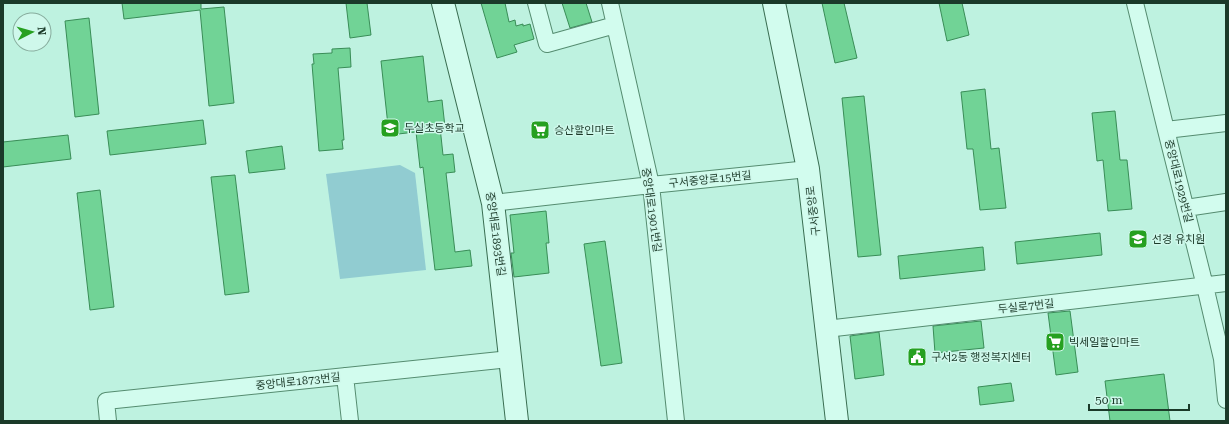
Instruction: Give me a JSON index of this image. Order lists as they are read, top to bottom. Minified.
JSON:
{"streets":{"street":["구서중앙로15번길","중앙대로1929번길","중앙대로1901번길","구서중앙로","중앙대로1893번길","두실로7번길","중앙대로1873번길"]},"crossings":[["구서중앙로15번길","중앙대로1901번길"],["구서중앙로15번길","구서중앙로"],["구서중앙로15번길","중앙대로1893번길"],["중앙대로1929번길","두실로7번길"],["구서중앙로","두실로7번길"],["중앙대로1893번길","중앙대로1873번길"]],"places":{"school or university":["두실초등학교","선경 유치원"],"supermarket":["승산할인마트","빅세일할인마트"],"public building":["구서2동 행정복지센터"]},"scale_bar":"50 m","north":"right"}
